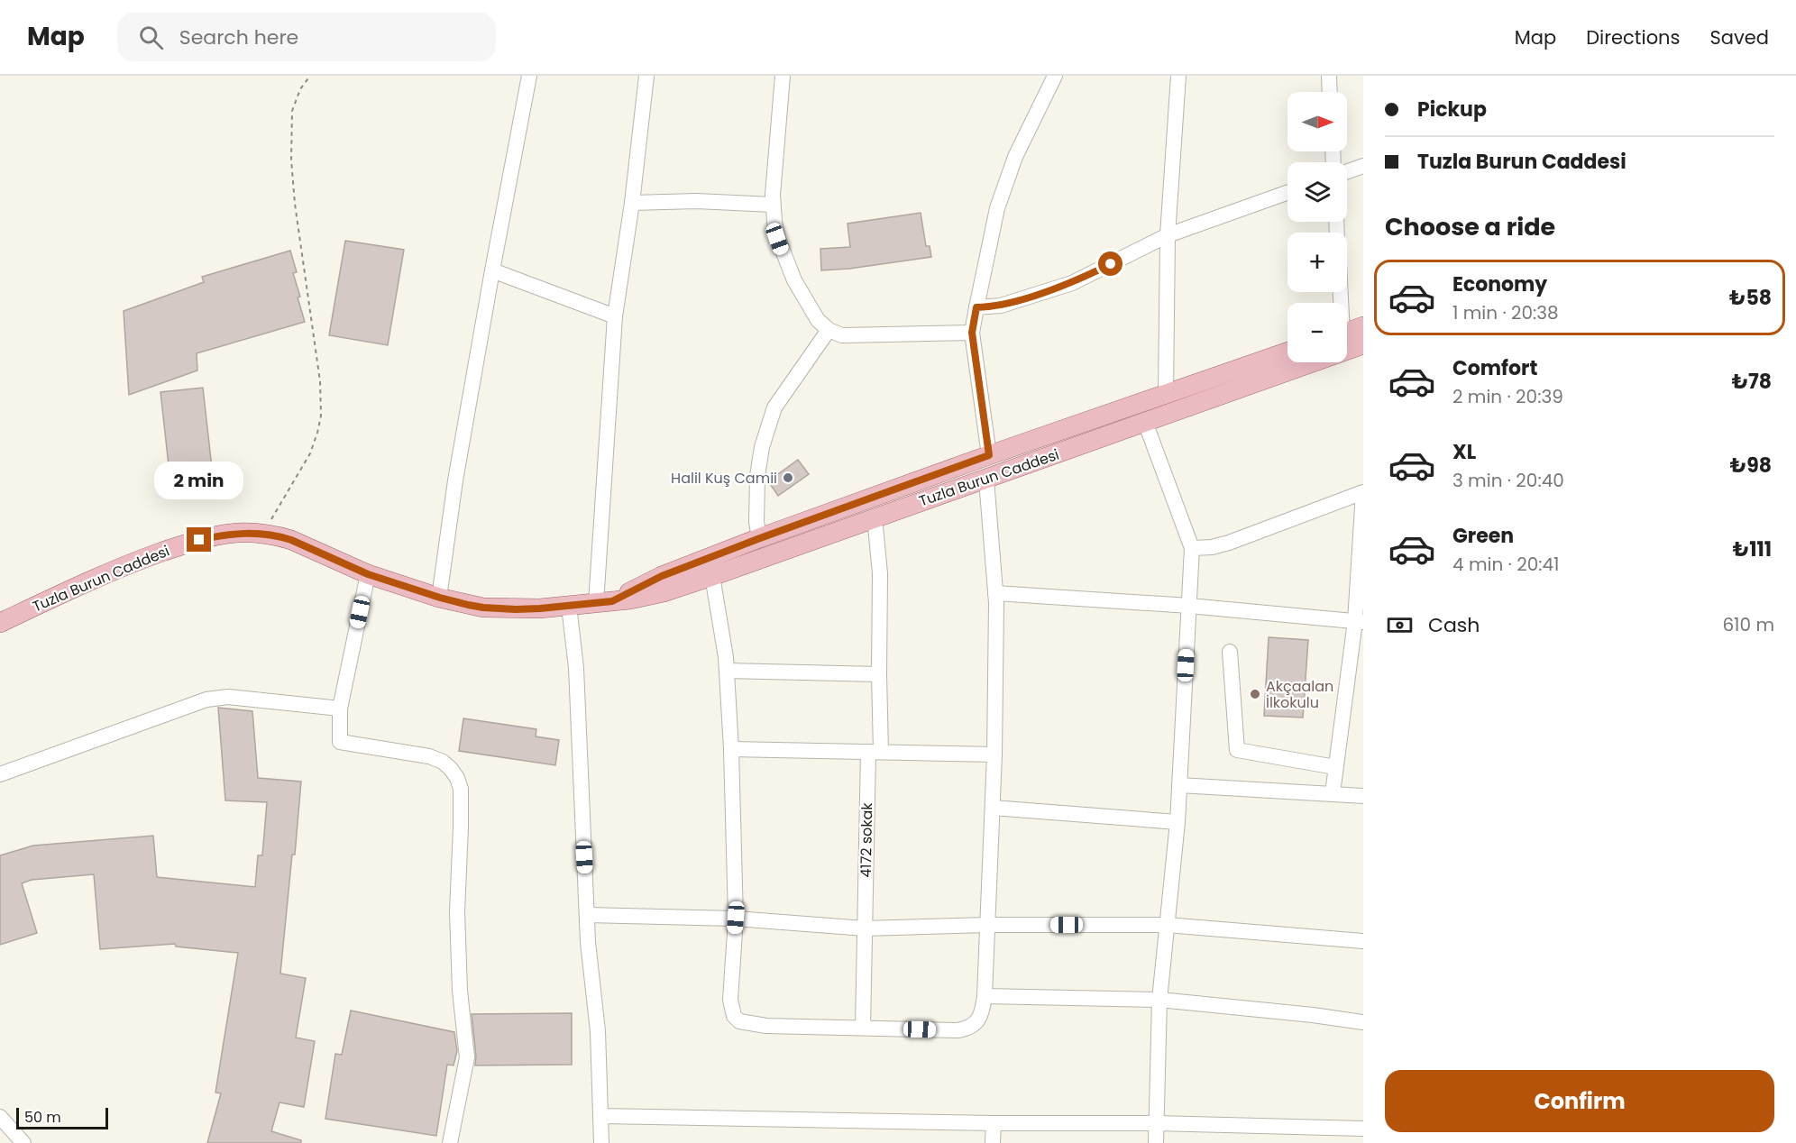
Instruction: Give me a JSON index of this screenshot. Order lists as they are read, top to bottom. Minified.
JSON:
{"streets":{"main road":["Tuzla Burun Caddesi"],"street":["4172 sokak"]},"crossings":[["Tuzla Burun Caddesi","4172 sokak"]],"places":["Halil Kuş Camii","Akçaalan İlkokulu"],"scale_bar":"50 m","north":"right","page":{"header":"Map","search":"Search here","nav":["Map","Directions","Saved"],"banner":["Pickup","Tuzla Burun Caddesi"],"map_buttons":["+","−"],"heading":"Choose a ride","list":[{"name":"Economy","note":"1 min · 20:38","value":"₺58"},{"name":"Comfort","note":"2 min · 20:39","value":"₺78"},{"name":"XL","note":"3 min · 20:40","value":"₺98"},{"name":"Green","note":"4 min · 20:41","value":"₺111"}],"bubble":"2 min","pay":["Cash","610 m"],"buttons":"Confirm","scale":"50 m"}}
